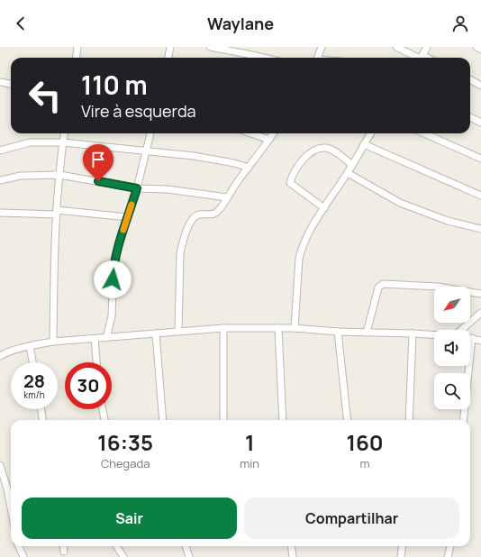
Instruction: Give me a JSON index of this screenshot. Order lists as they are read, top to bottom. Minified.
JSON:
{"north":"bottom left","page":{"header":"Waylane","turn":["110 m","Vire à esquerda"],"speed":"28 km/h","limit":"30","eta":["16:35","Chegada","1","min","160","m"],"buttons":["Sair","Compartilhar"]}}
